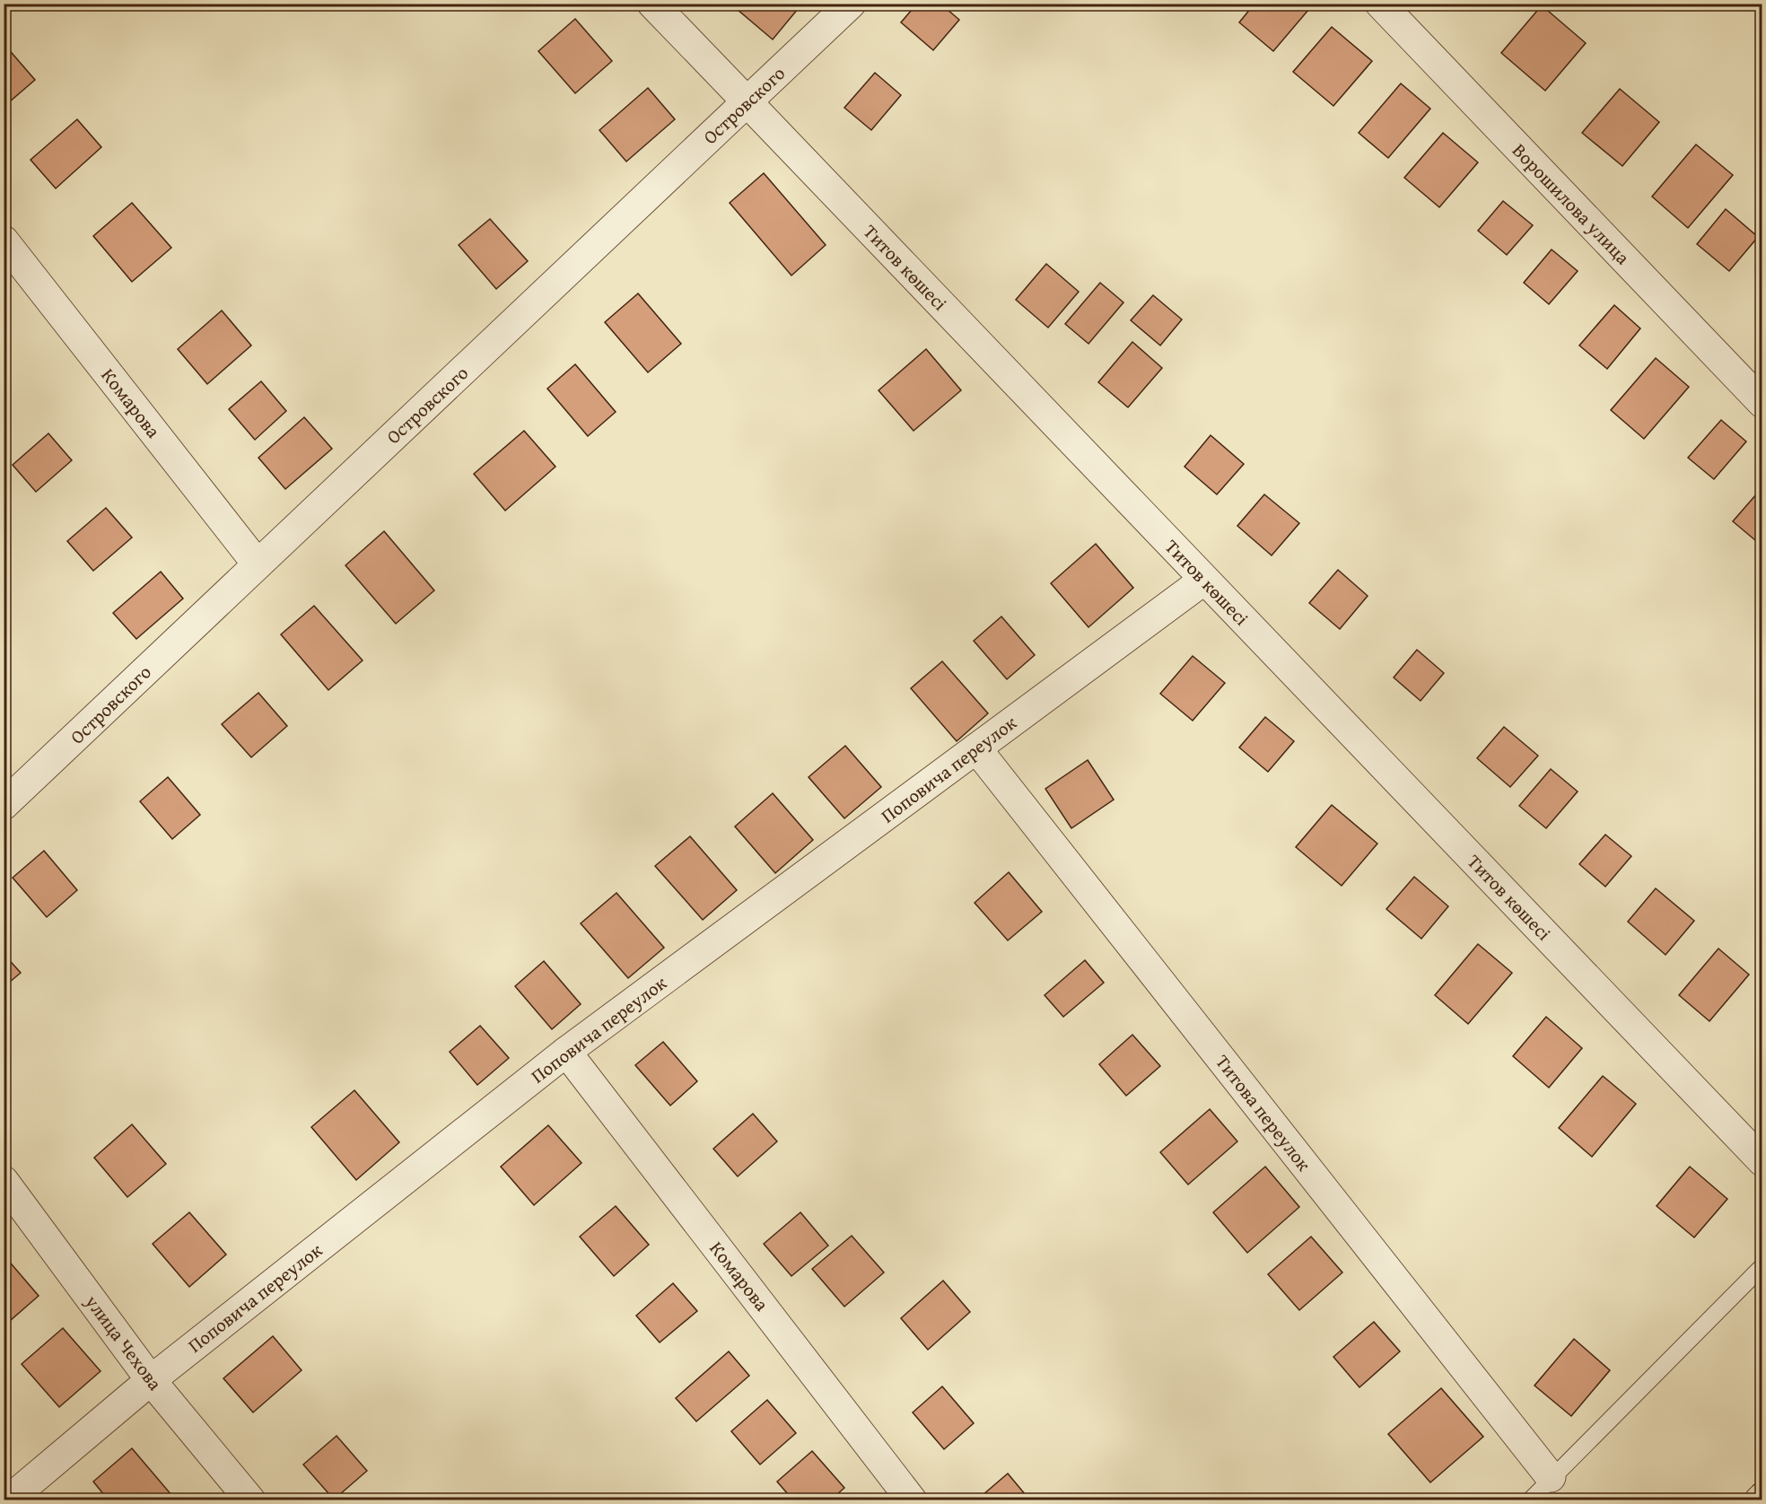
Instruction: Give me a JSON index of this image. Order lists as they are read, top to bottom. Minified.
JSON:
{"streets":{"street":["Островского","Ворошилова улица","Титов көшесі","Комарова","Поповича переулок","Титова переулок","улица Чехова"]},"crossings":[["Островского","Титов көшесі"],["Островского","Комарова"],["Титов көшесі","Поповича переулок"],["Комарова","Поповича переулок"],["Поповича переулок","Титова переулок"],["Поповича переулок","улица Чехова"]]}
